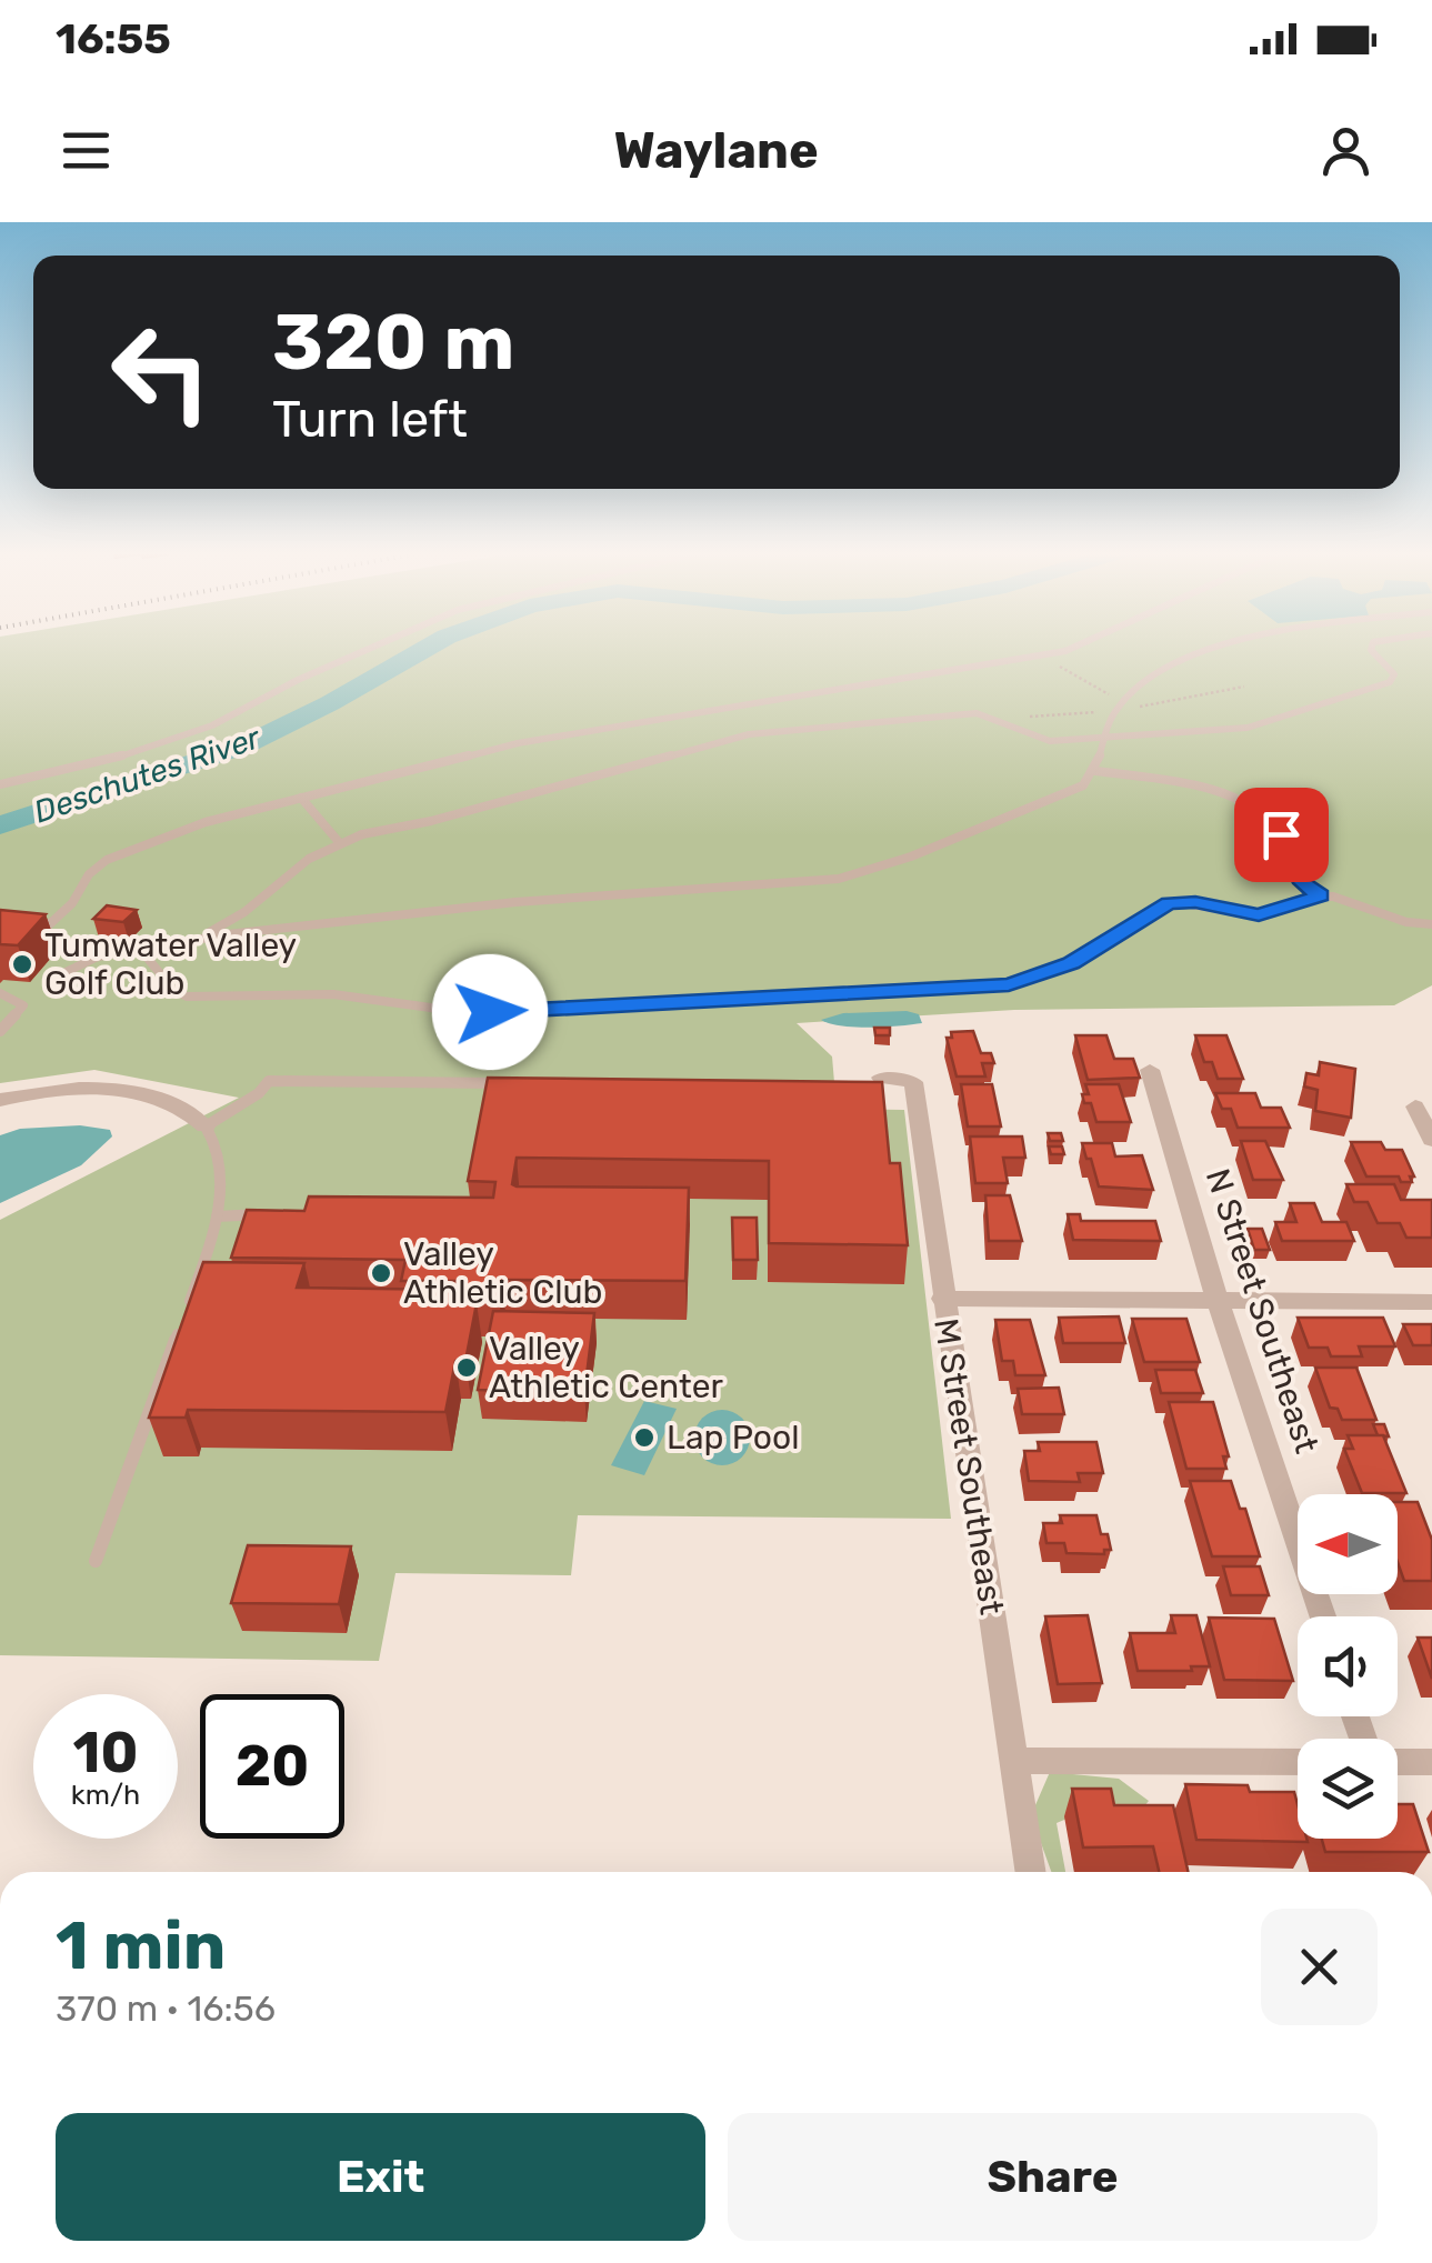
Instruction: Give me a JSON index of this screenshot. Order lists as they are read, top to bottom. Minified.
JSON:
{"streets":{"street":["N Street Southeast","M Street Southeast"]},"water":["Deschutes River"],"places":["Tumwater Valley Golf Club","Valley Athletic Club","Valley Athletic Center","Lap Pool"],"north":"left","page":{"status":"16:55","header":"Waylane","turn":["320 m","Turn left"],"speed":"10 km/h","limit":"20","heading":["1 min","370 m · 16:56"],"buttons":["Exit","Share"]}}
